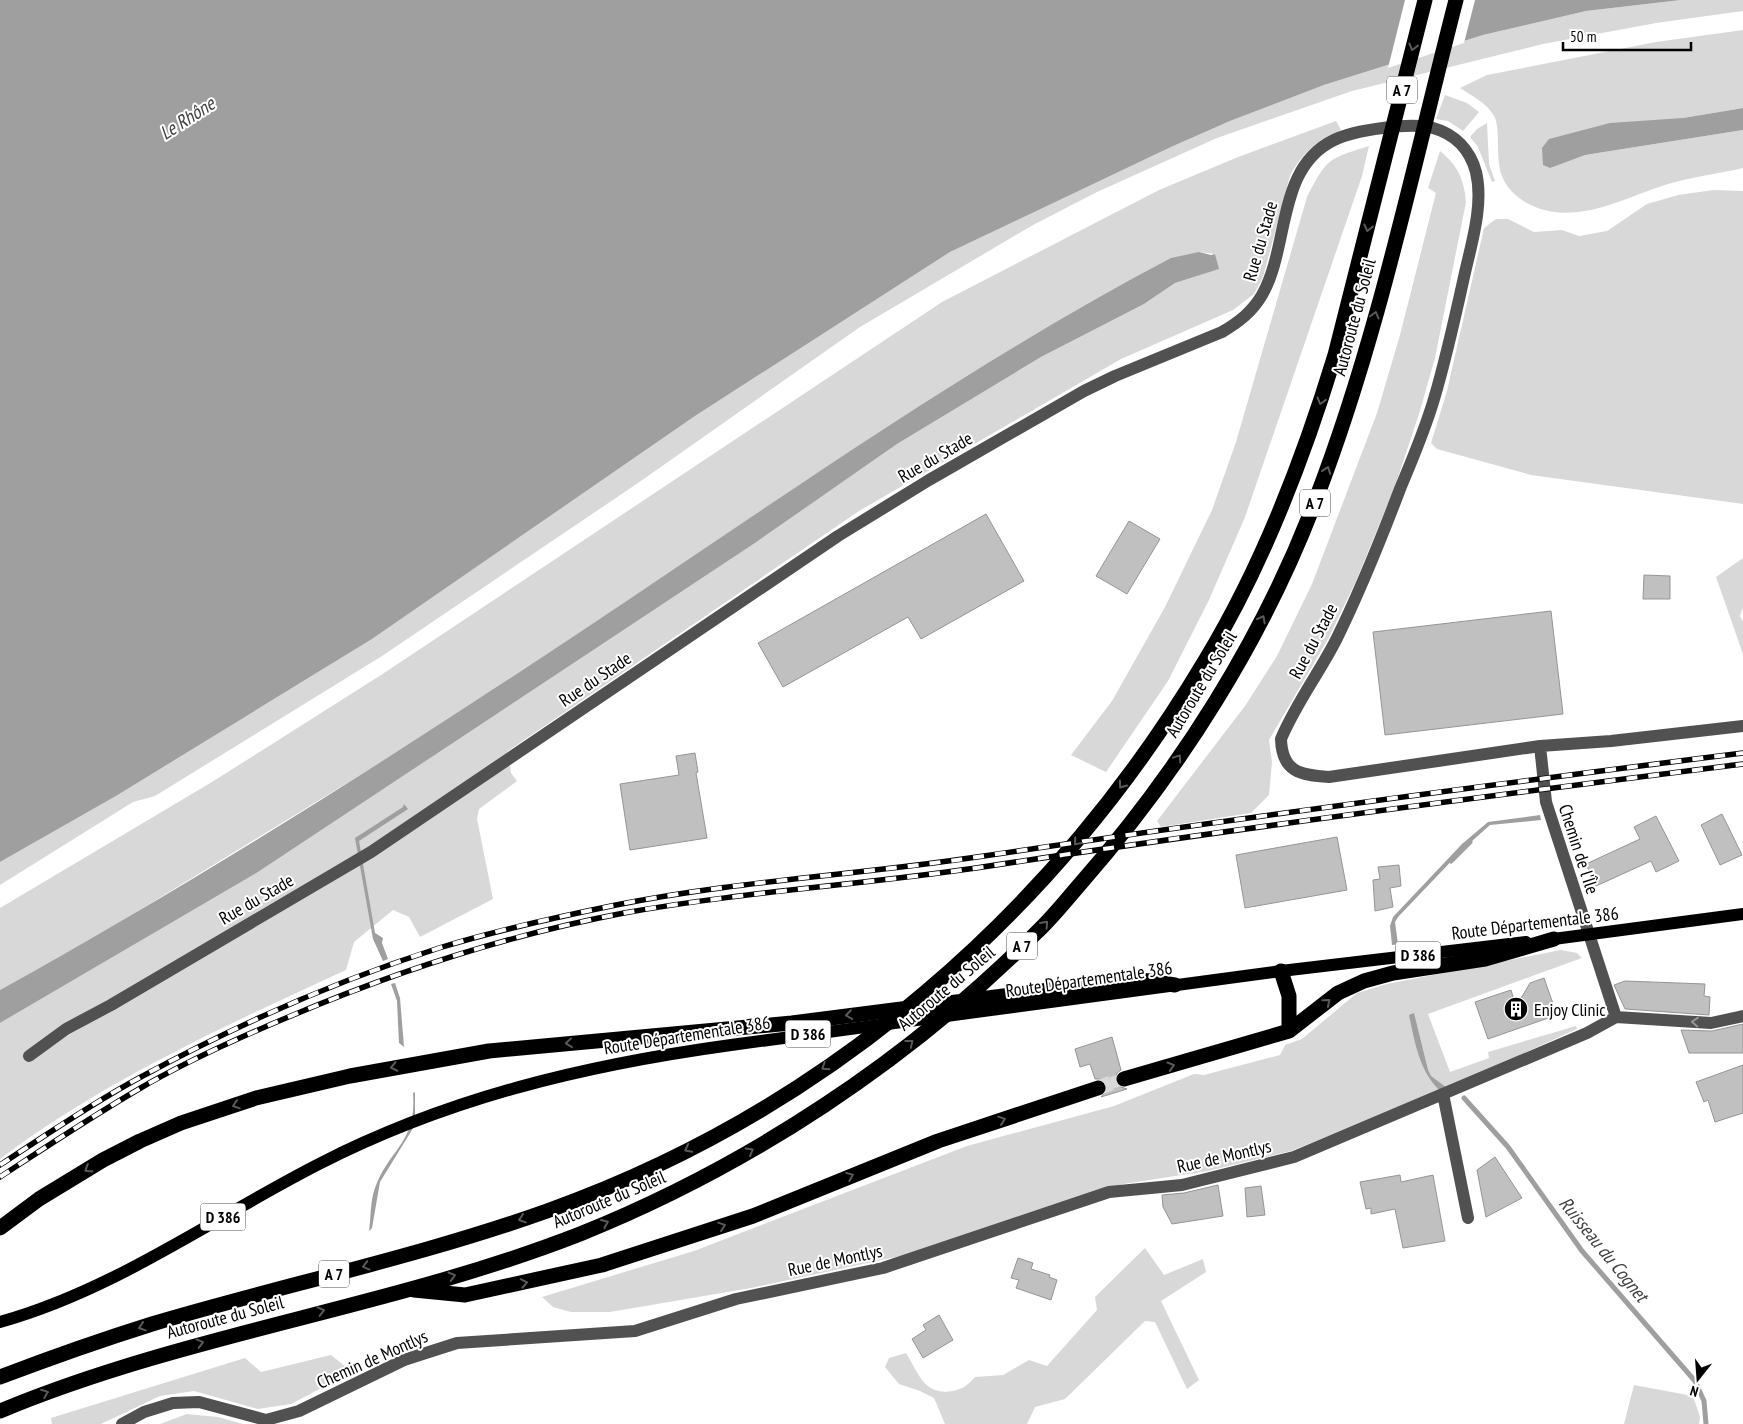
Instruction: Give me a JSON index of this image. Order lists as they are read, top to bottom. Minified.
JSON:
{"streets":{"highway":["A 7","Autoroute du Soleil"],"main road":["Route Départementale 386","D 386"],"street":["Rue du Stade","Chemin de l'Île","Rue de Montlys","Chemin de Montlys"]},"crossings":[["Rue du Stade","Chemin de l'Île"],["Chemin de l'Île","Route Départementale 386"],["Chemin de l'Île","Rue de Montlys"],["Rue de Montlys","Chemin de Montlys"]],"water":["Le Rhône","Ruisseau du Cognet"],"places":{"building":["Enjoy Clinic"]},"scale_bar":"50 m","north":"bottom"}
